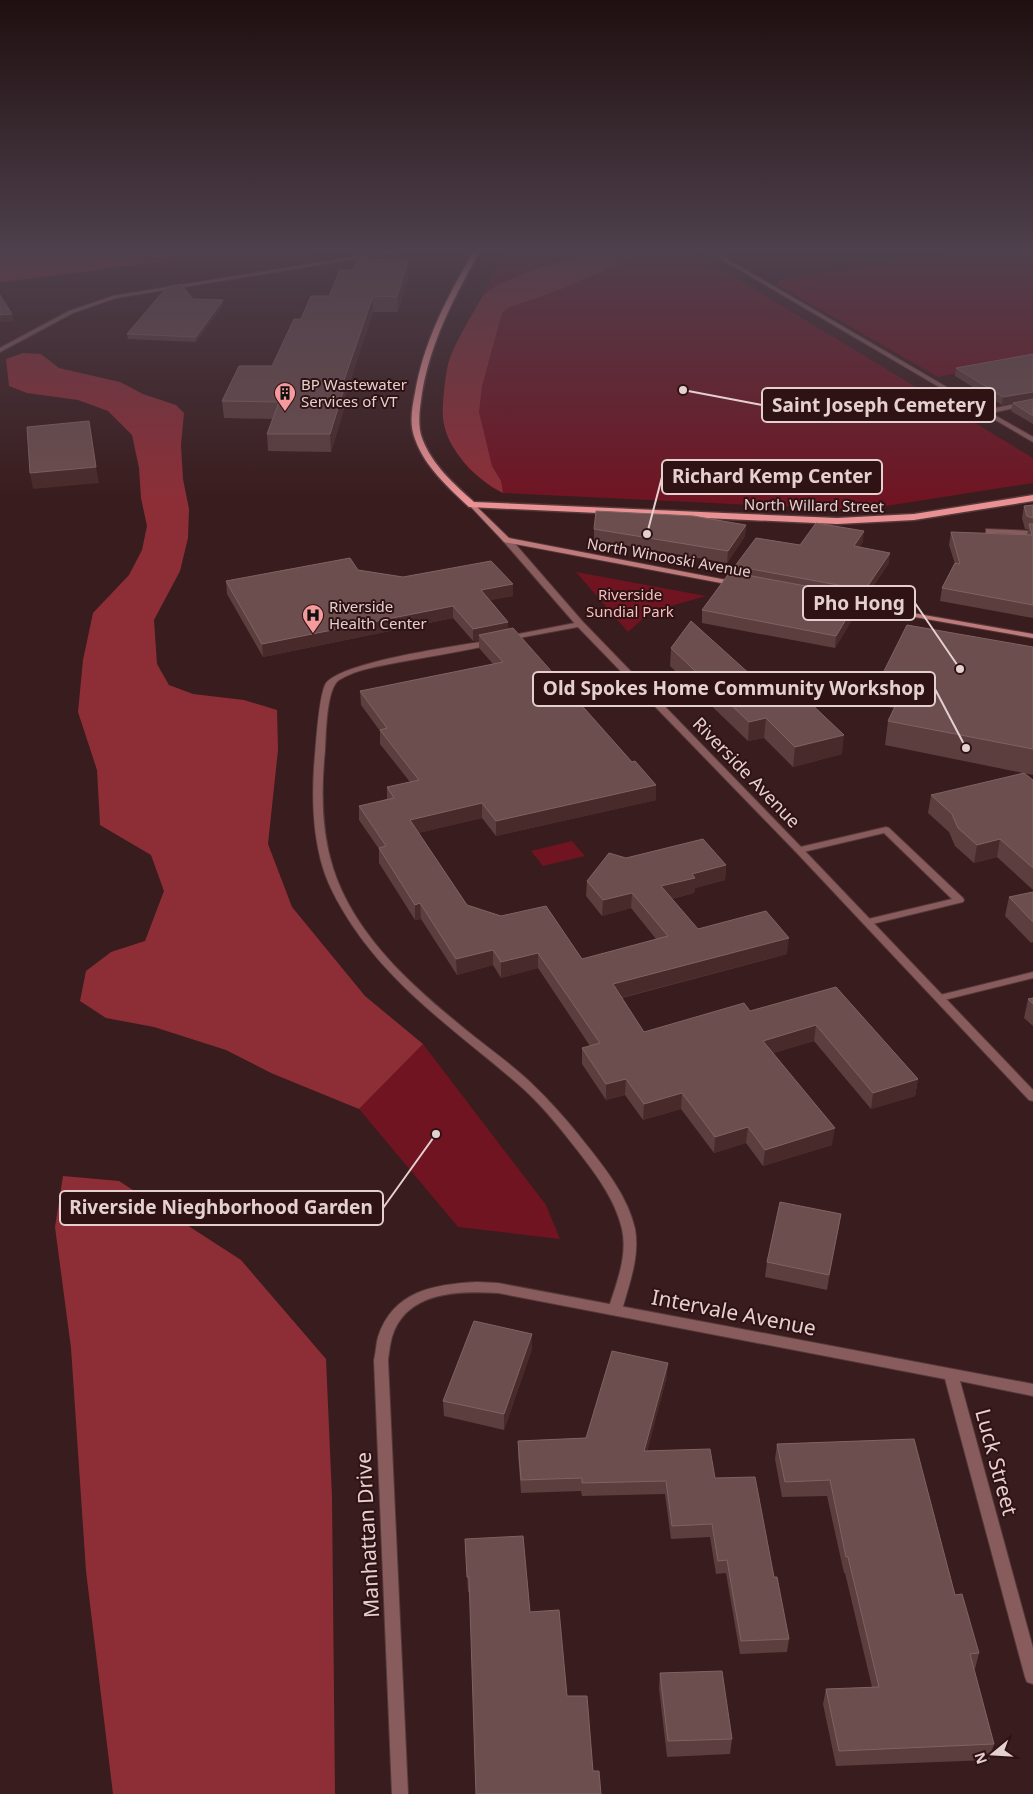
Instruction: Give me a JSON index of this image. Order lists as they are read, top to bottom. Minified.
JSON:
{"streets":{"main road":["North Willard Street","North Winooski Avenue","Riverside Avenue"],"street":["Intervale Avenue","Luck Street","Manhattan Drive"]},"crossings":[["North Willard Street","Riverside Avenue"],["North Winooski Avenue","Riverside Avenue"],["Intervale Avenue","Luck Street"],["Intervale Avenue","Manhattan Drive"]],"parks":["Riverside Sundial Park"],"places":{"other":["Saint Joseph Cemetery","Richard Kemp Center","Pho Hong","Old Spokes Home Community Workshop","Riverside Nieghborhood Garden"],"building":["BP Wastewater Services of VT"],"hospital":["Riverside Health Center"]},"north":"left"}
